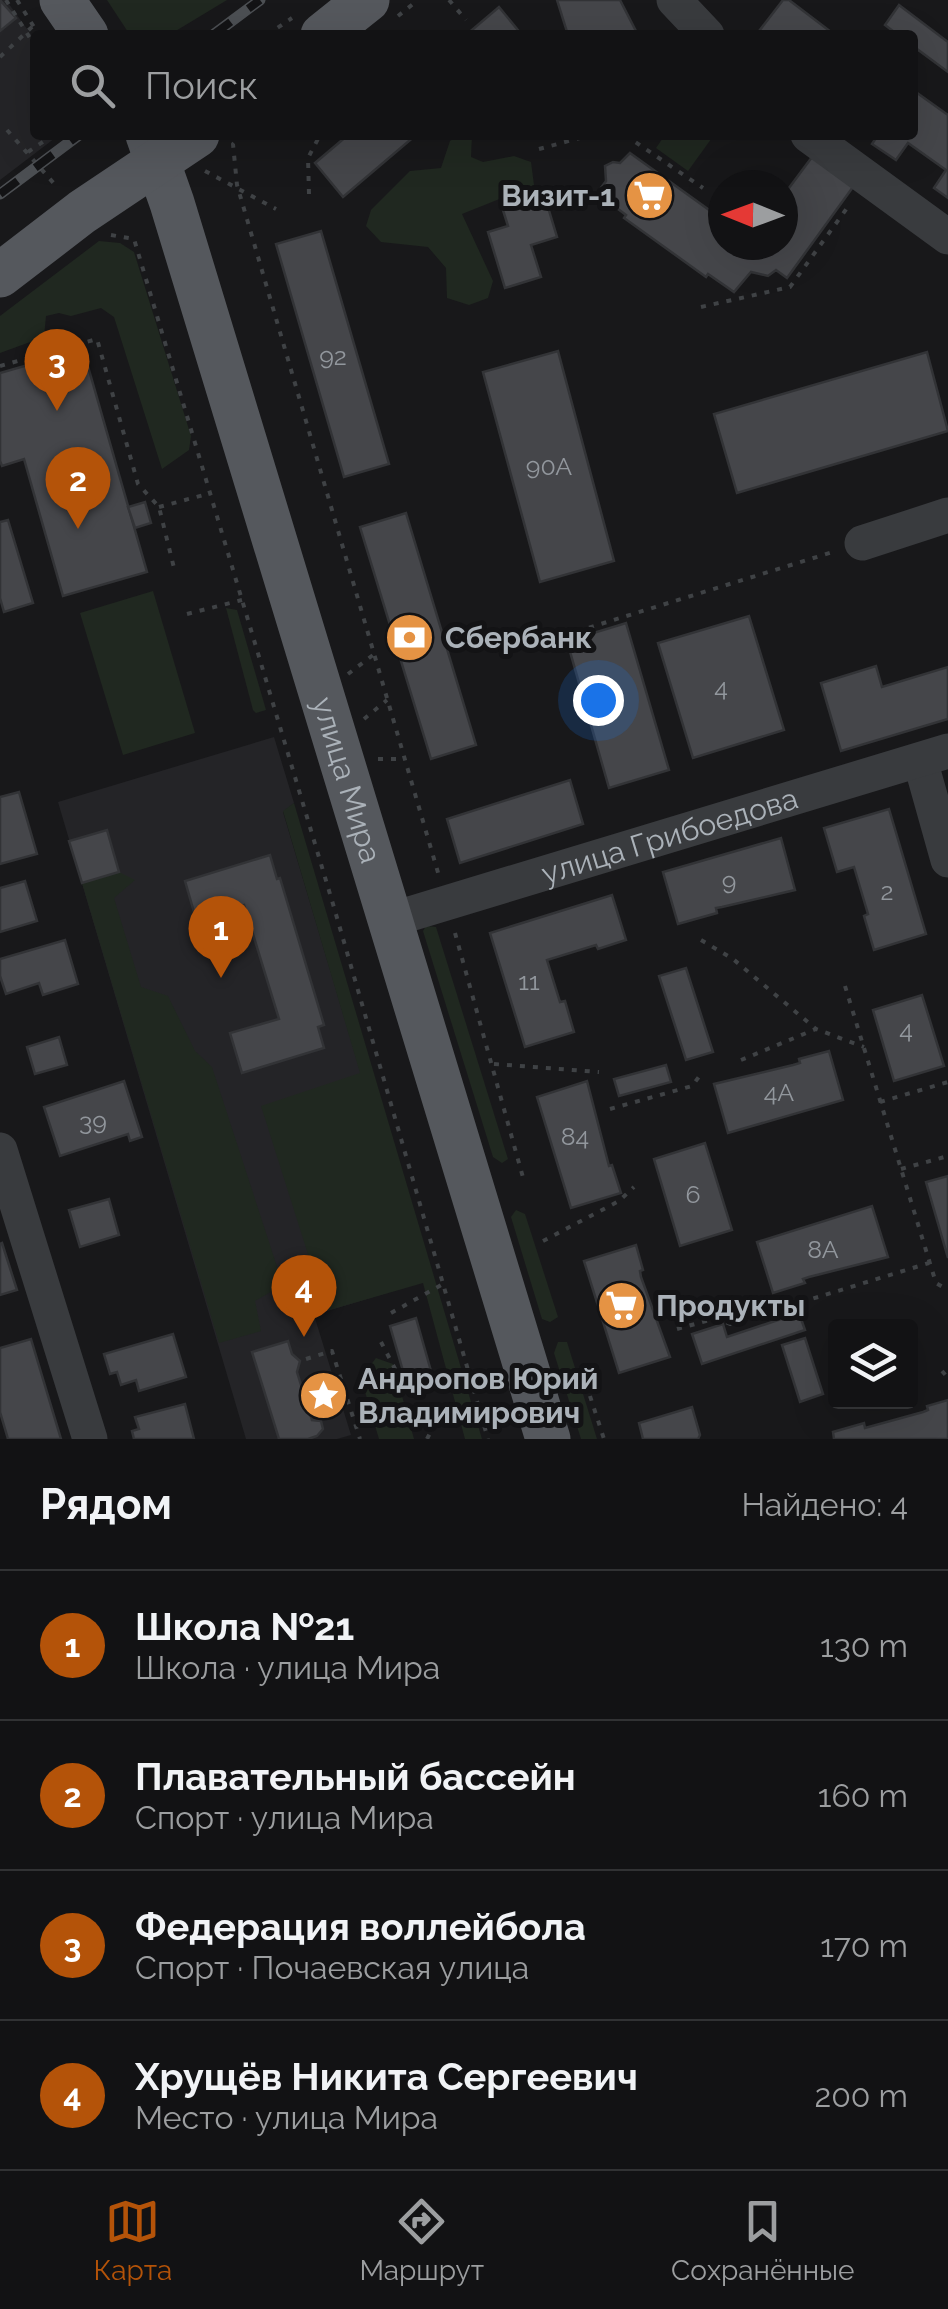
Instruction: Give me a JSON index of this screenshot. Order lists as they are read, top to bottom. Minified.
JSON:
{"streets":{"main road":["улица Мира"],"street":["улица Грибоедова"]},"crossings":[["улица Мира","улица Грибоедова"]],"places":{"supermarket":["Визит-1","Продукты"],"bank":["Сбербанк"],"place":["Андропов Юрий Владимирович"]},"house_numbers":["92","90А","4","9","2","11","4","4А","39","84","6","8А"],"north":"left","page":{"search":"Поиск","pins":["3","2","1","4"],"heading":["Рядом","Найдено: 4"],"list":[{"mark":"1","name":"Школа №21","note":"Школа · улица Мира","value":"130 m"},{"mark":"2","name":"Плавательный бассейн","note":"Спорт · улица Мира","value":"160 m"},{"mark":"3","name":"Федерация воллейбола","note":"Спорт · Почаевская улица","value":"170 m"},{"mark":"4","name":"Хрущёв Никита Сергеевич","note":"Место · улица Мира","value":"200 m"}],"nav":["Карта","Маршрут","Сохранённые"]}}
